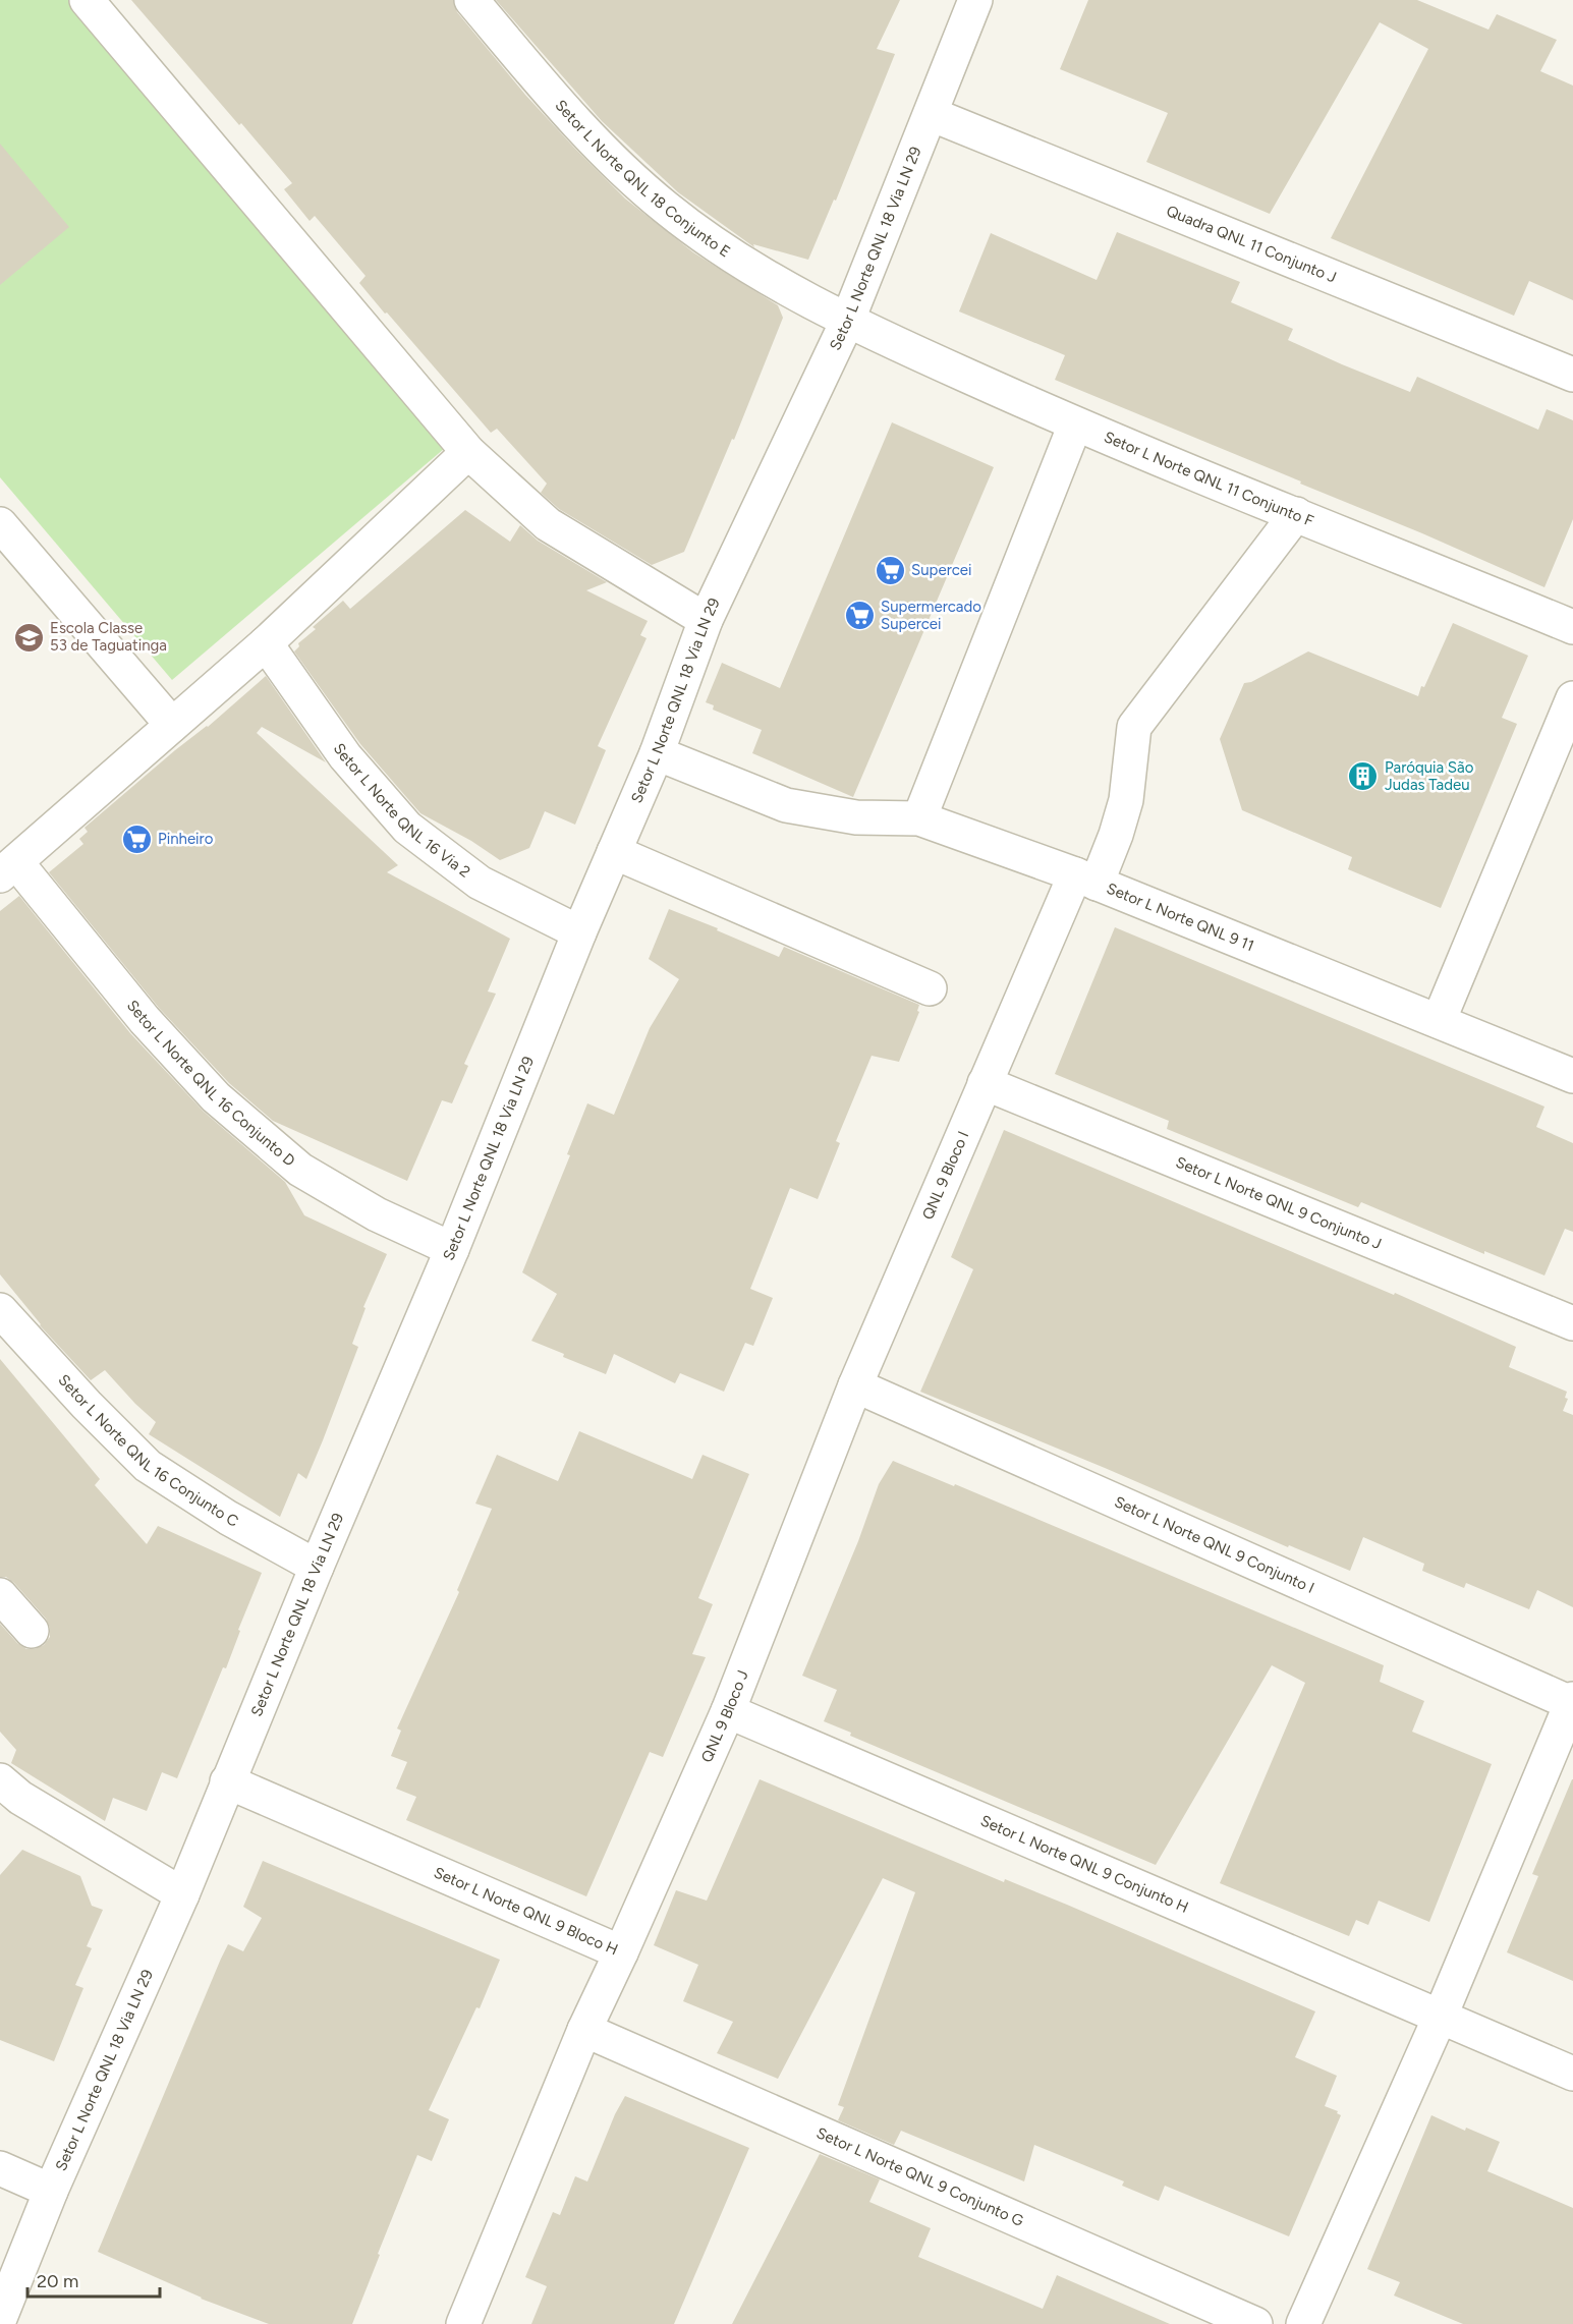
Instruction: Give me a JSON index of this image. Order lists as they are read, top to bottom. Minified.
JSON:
{"streets":{"street":["Setor L Norte QNL 18 Conjunto E","Quadra QNL 11 Conjunto J","Setor L Norte QNL 18 Via LN 29","Setor L Norte QNL 11 Conjunto F","Setor L Norte QNL 16 Via 2","Setor L Norte QNL 9 11","Setor L Norte QNL 16 Conjunto D","QNL 9 Bloco I","Setor L Norte QNL 9 Conjunto J","Setor L Norte QNL 16 Conjunto C","Setor L Norte QNL 9 Conjunto I","QNL 9 Bloco J","Setor L Norte QNL 9 Conjunto H","Setor L Norte QNL 9 Bloco H","Setor L Norte QNL 9 Conjunto G"]},"crossings":[["Setor L Norte QNL 18 Conjunto E","Setor L Norte QNL 18 Via LN 29"],["Setor L Norte QNL 18 Conjunto E","Setor L Norte QNL 11 Conjunto F"],["Quadra QNL 11 Conjunto J","Setor L Norte QNL 18 Via LN 29"],["Setor L Norte QNL 18 Via LN 29","Setor L Norte QNL 11 Conjunto F"],["Setor L Norte QNL 18 Via LN 29","Setor L Norte QNL 16 Via 2"],["Setor L Norte QNL 18 Via LN 29","Setor L Norte QNL 9 11"],["Setor L Norte QNL 18 Via LN 29","Setor L Norte QNL 16 Conjunto D"],["Setor L Norte QNL 18 Via LN 29","Setor L Norte QNL 16 Conjunto C"],["Setor L Norte QNL 18 Via LN 29","Setor L Norte QNL 9 Bloco H"],["Setor L Norte QNL 11 Conjunto F","QNL 9 Bloco I"],["Setor L Norte QNL 9 11","QNL 9 Bloco I"],["QNL 9 Bloco I","Setor L Norte QNL 9 Conjunto J"],["QNL 9 Bloco I","Setor L Norte QNL 9 Conjunto I"],["QNL 9 Bloco I","QNL 9 Bloco J"],["QNL 9 Bloco J","Setor L Norte QNL 9 Conjunto H"],["QNL 9 Bloco J","Setor L Norte QNL 9 Bloco H"],["Setor L Norte QNL 9 Bloco H","Setor L Norte QNL 9 Conjunto G"]],"places":{"supermarket":["Supercei","Supermercado Supercei","Pinheiro"],"school or university":["Escola Classe 53 de Taguatinga"],"building":["Paróquia São Judas Tadeu"]},"scale_bar":"20 m"}
